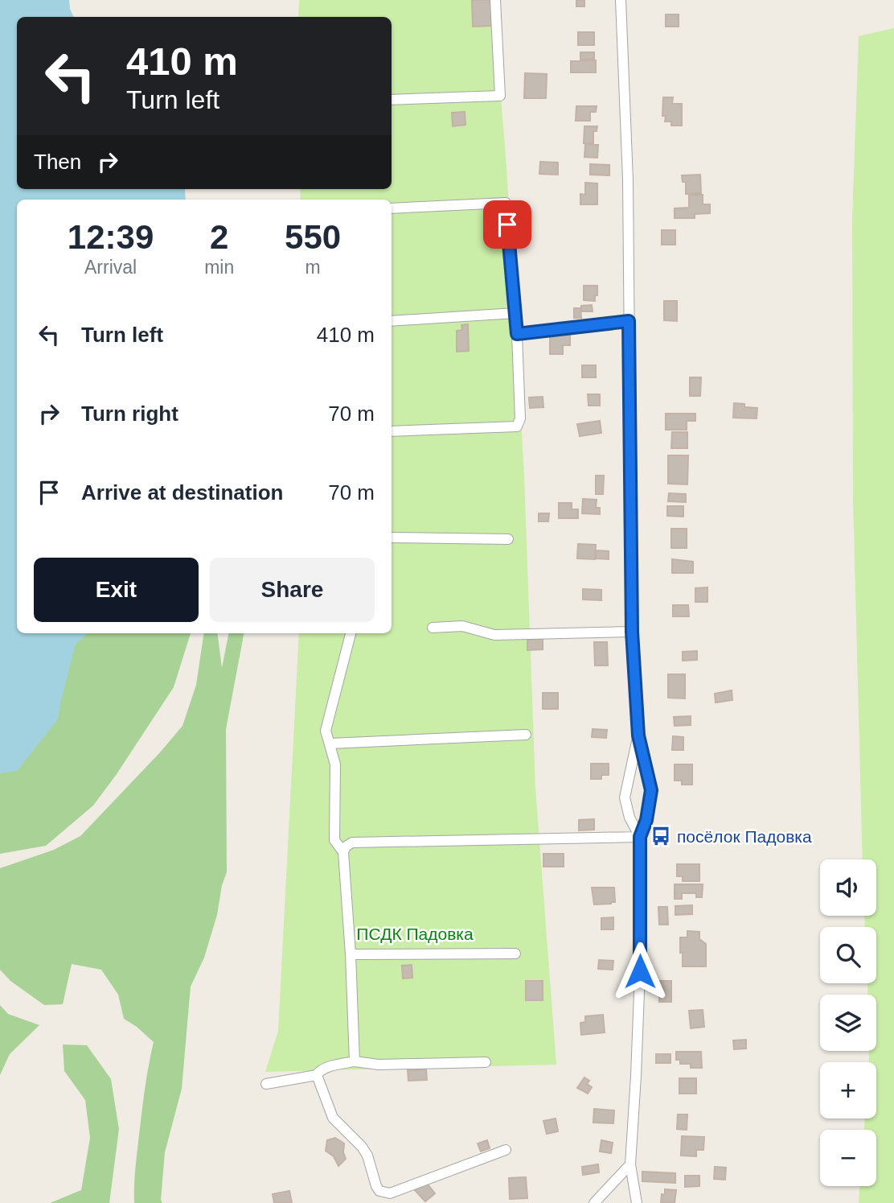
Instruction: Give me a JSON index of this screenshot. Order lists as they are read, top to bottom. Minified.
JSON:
{"parks":["ПСДК Падовка"],"places":{"bus stop":["посёлок Падовка"]},"page":{"turn":["410 m","Turn left"],"then":"Then","eta":["12:39","Arrival","2","min","550","m"],"list":[{"name":"Turn left","value":"410 m"},{"name":"Turn right","value":"70 m"},{"name":"Arrive at destination","value":"70 m"}],"buttons":["Exit","Share"],"map_buttons":["+","−"]}}
